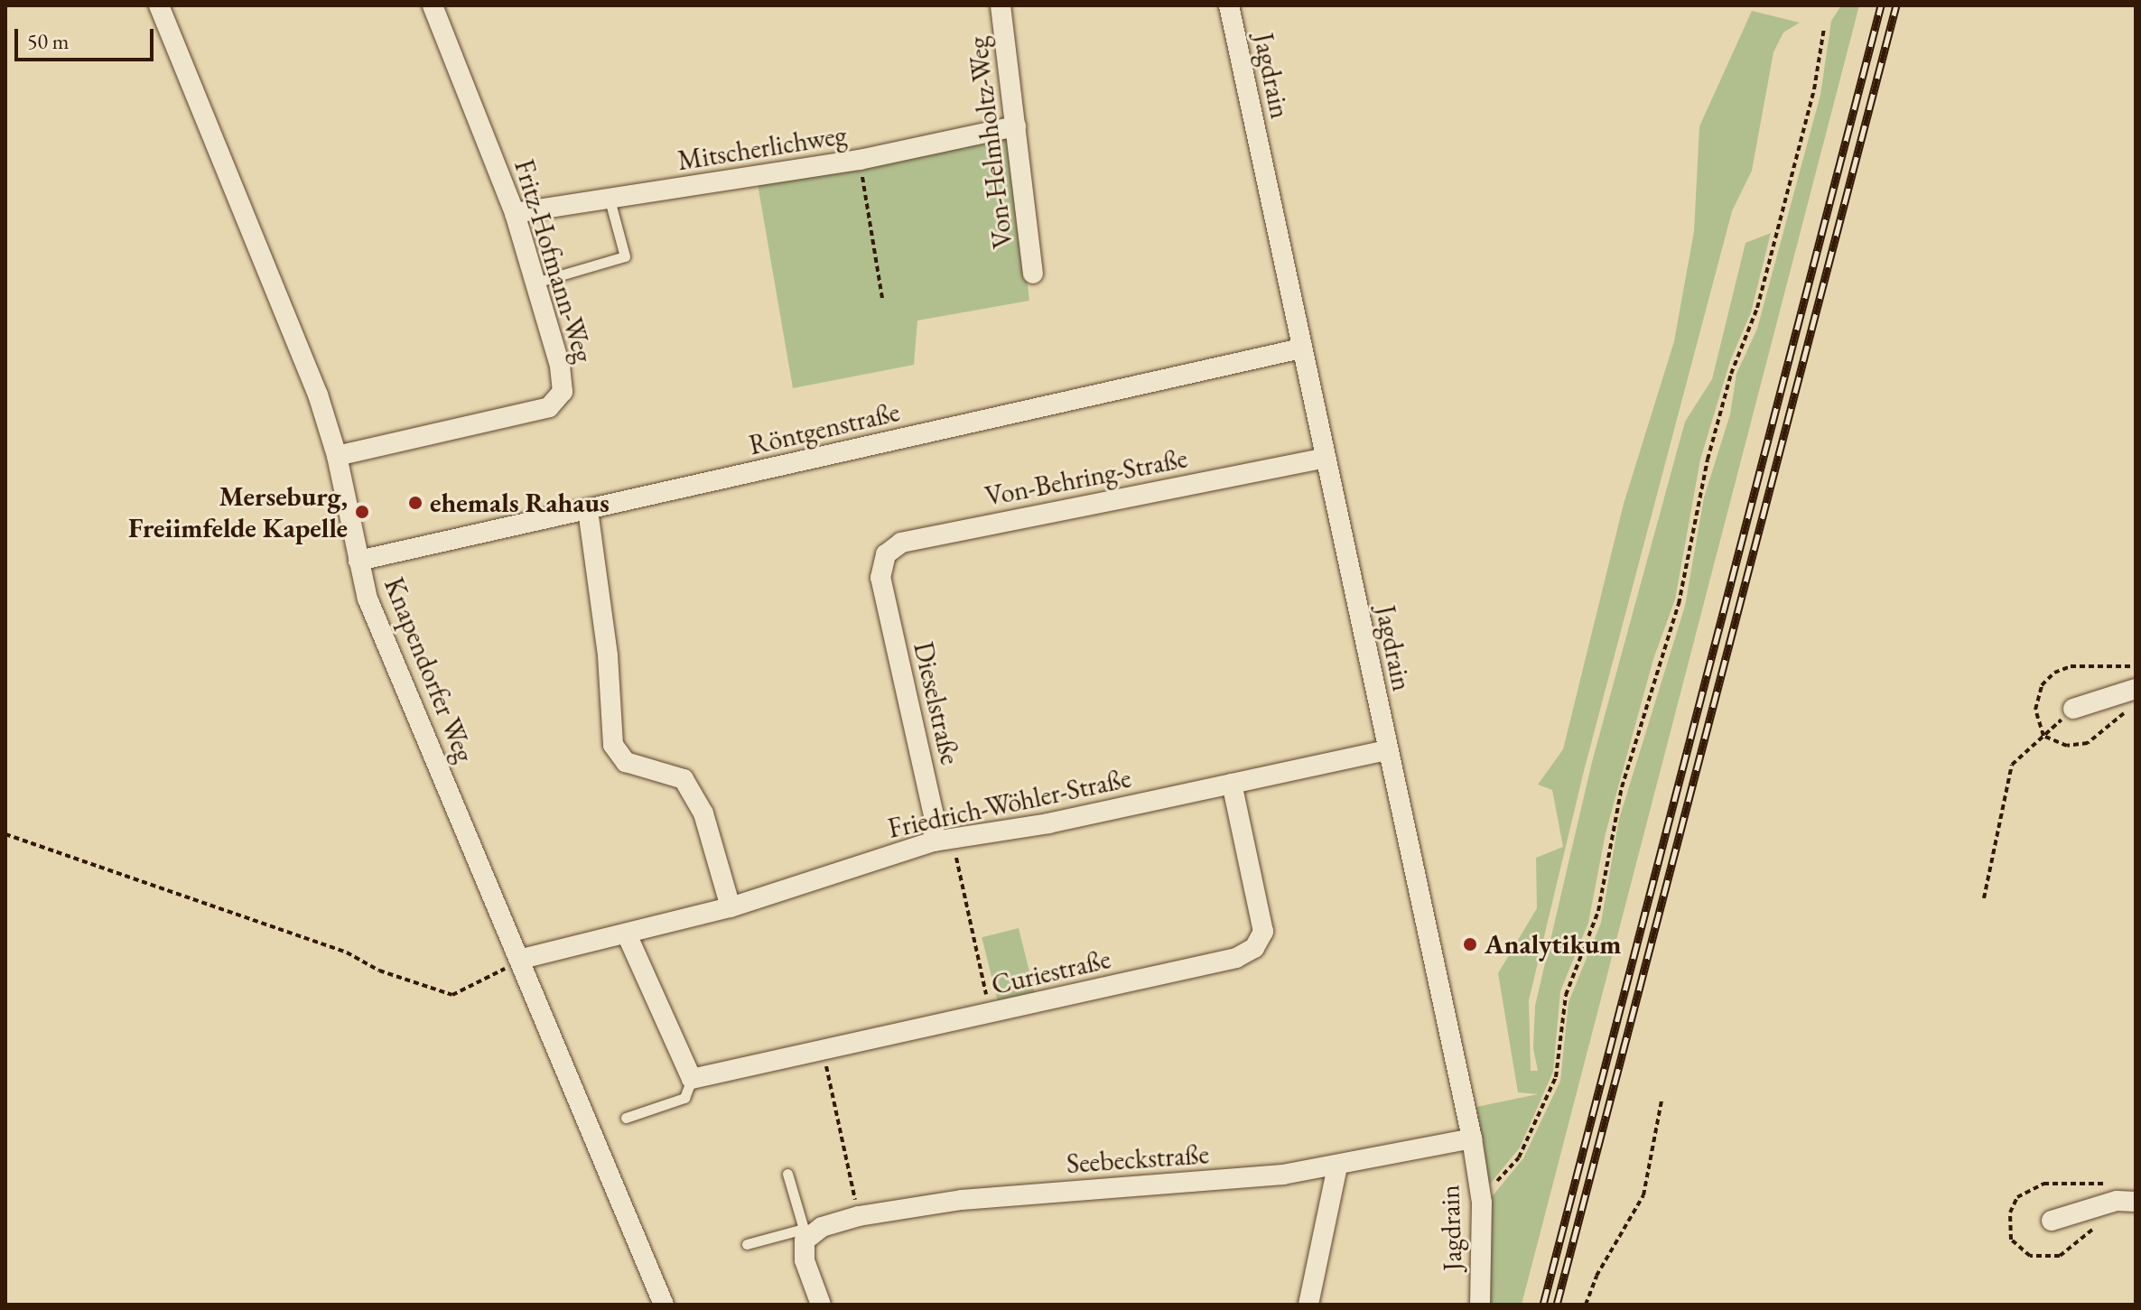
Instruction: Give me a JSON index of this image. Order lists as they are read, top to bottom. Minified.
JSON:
{"streets":{"street":["Jagdrain","Von-Helmholtz-Weg","Mitscherlichweg","Fritz-Hofmann-Weg","Röntgenstraße","Von-Behring-Straße","Knapendorfer Weg","Dieselstraße","Friedrich-Wöhler-Straße","Curiestraße","Seebeckstraße"]},"crossings":[["Jagdrain","Röntgenstraße"],["Jagdrain","Von-Behring-Straße"],["Jagdrain","Friedrich-Wöhler-Straße"],["Jagdrain","Seebeckstraße"],["Von-Helmholtz-Weg","Mitscherlichweg"],["Mitscherlichweg","Fritz-Hofmann-Weg"],["Fritz-Hofmann-Weg","Knapendorfer Weg"],["Röntgenstraße","Knapendorfer Weg"],["Von-Behring-Straße","Dieselstraße"],["Knapendorfer Weg","Friedrich-Wöhler-Straße"],["Dieselstraße","Friedrich-Wöhler-Straße"],["Friedrich-Wöhler-Straße","Curiestraße"]],"places":["ehemals Rahaus","Merseburg, Freiimfelde Kapelle","Analytikum"],"scale_bar":"50 m"}
